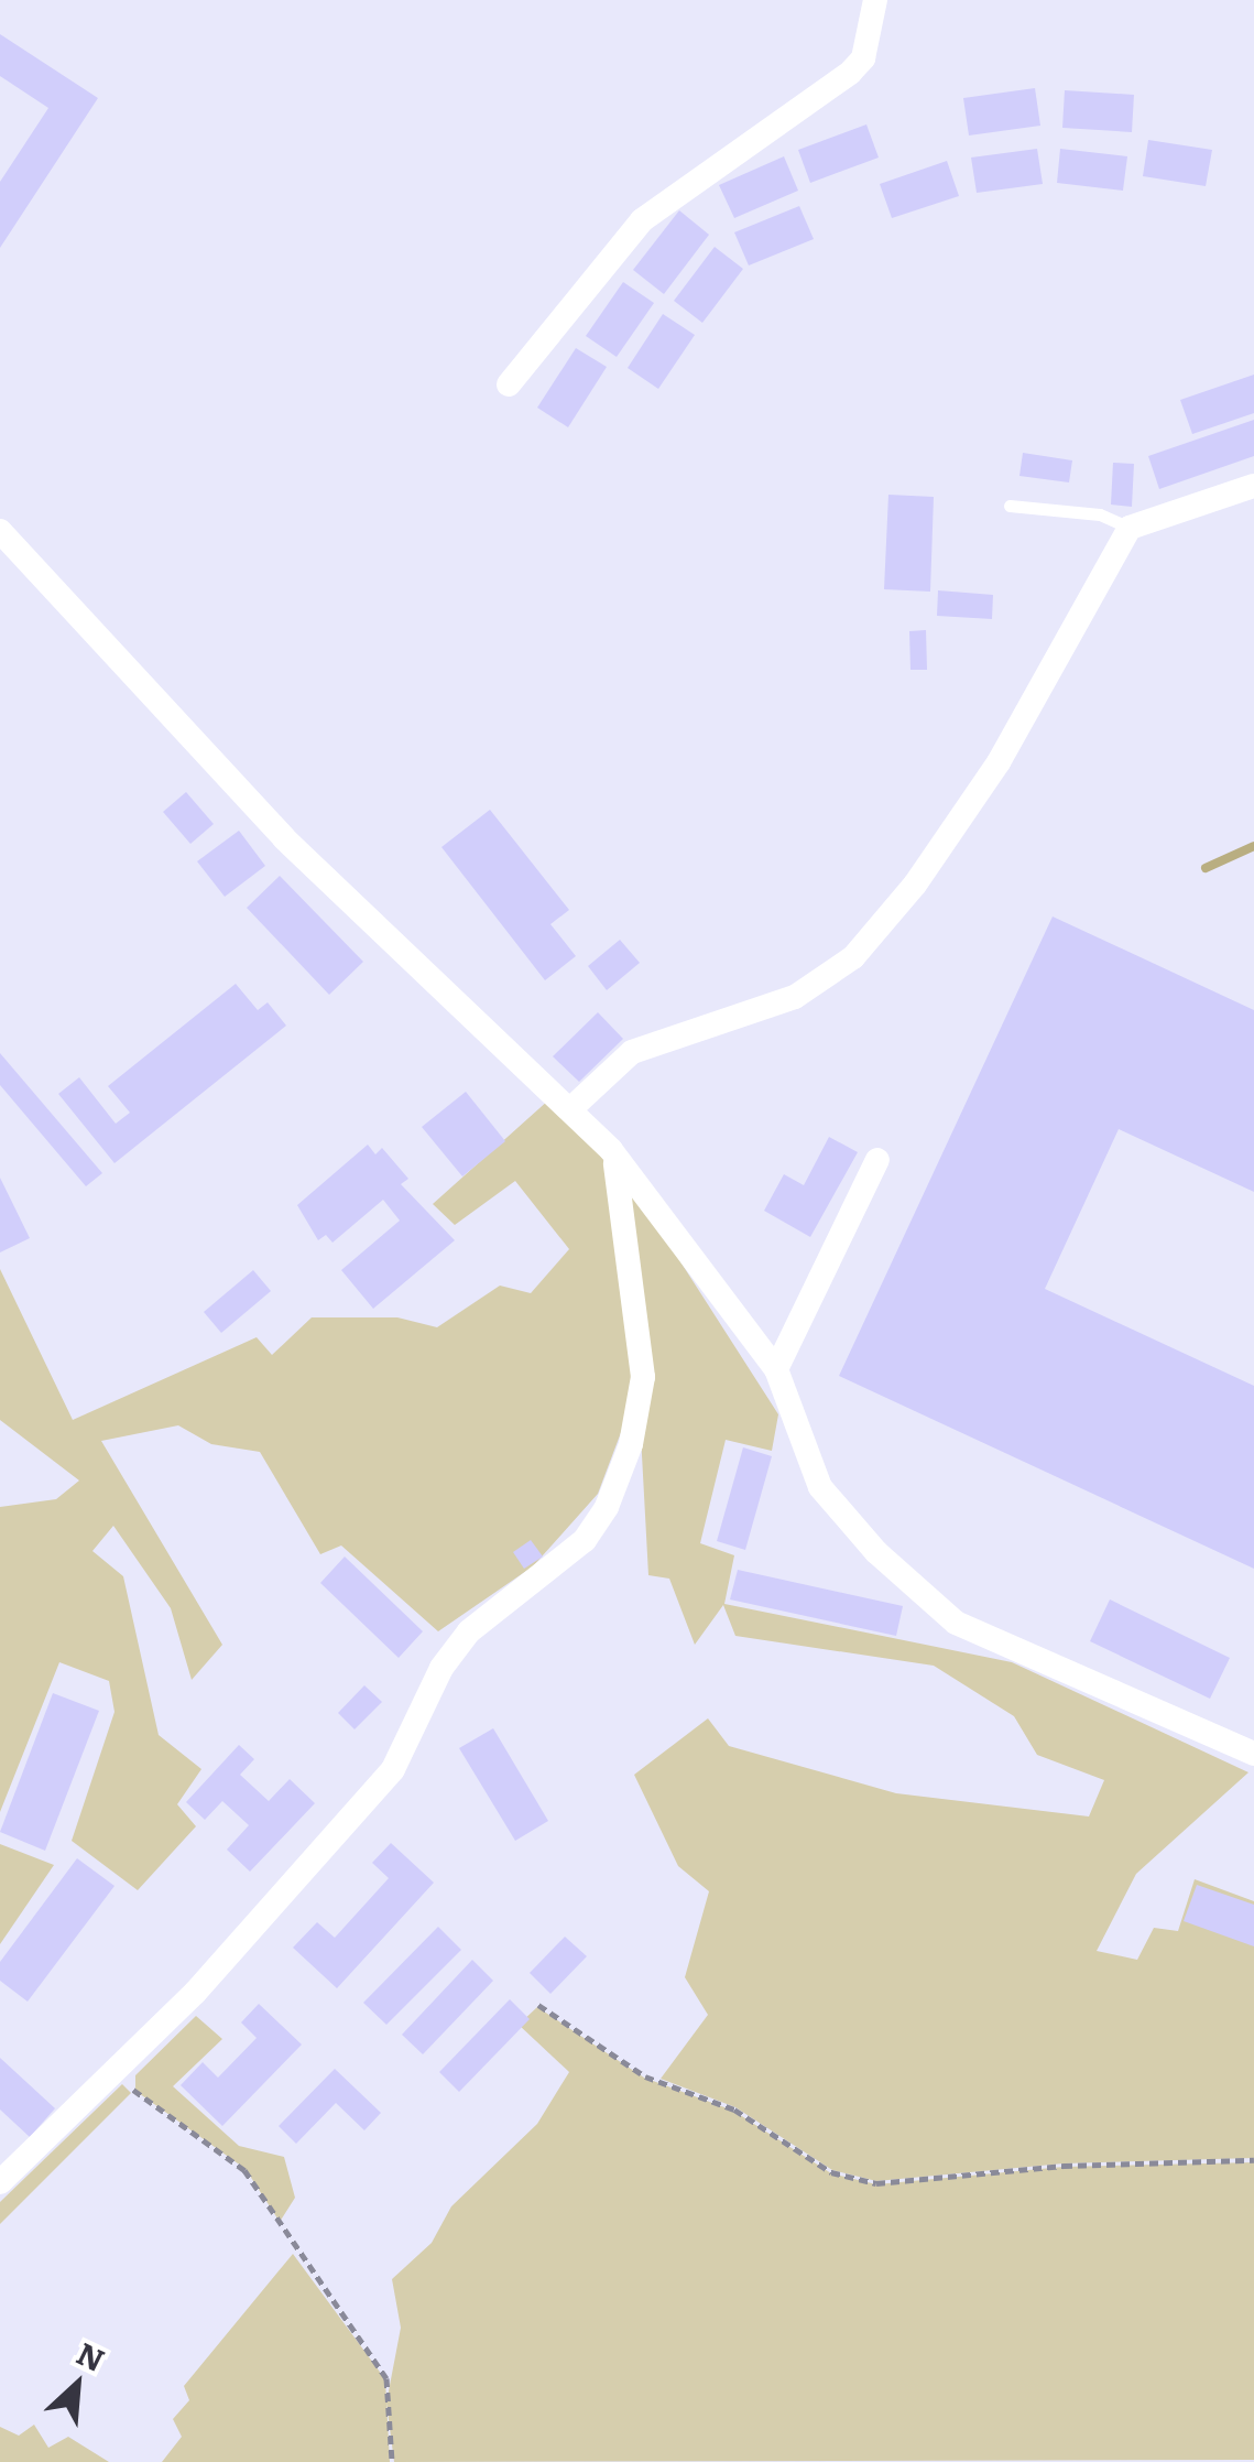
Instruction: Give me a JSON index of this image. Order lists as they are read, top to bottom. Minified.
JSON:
{"north":"top right"}
